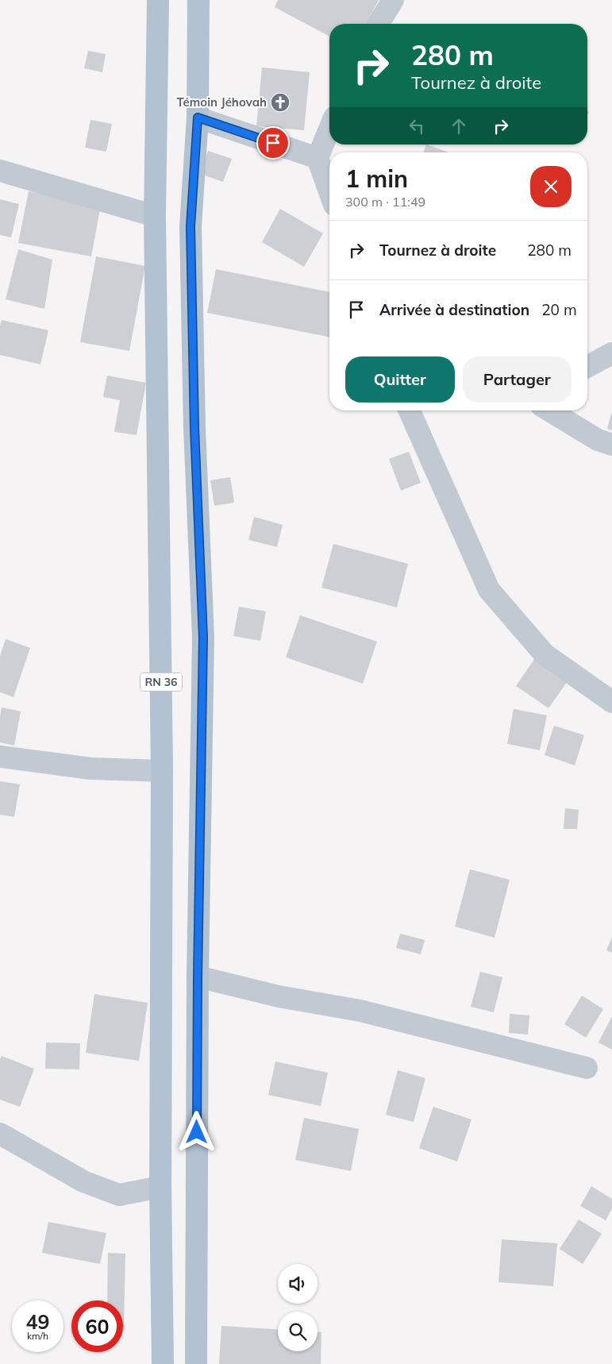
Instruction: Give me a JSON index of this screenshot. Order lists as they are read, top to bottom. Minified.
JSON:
{"streets":{"main road":["RN 36"]},"places":{"church":["Témoin Jéhovah"]},"page":{"turn":["280 m","Tournez à droite"],"heading":["1 min","300 m · 11:49"],"list":[{"name":"Tournez à droite","value":"280 m"},{"name":"Arrivée à destination","value":"20 m"}],"buttons":["Quitter","Partager"],"speed":"49 km/h","limit":"60"}}
